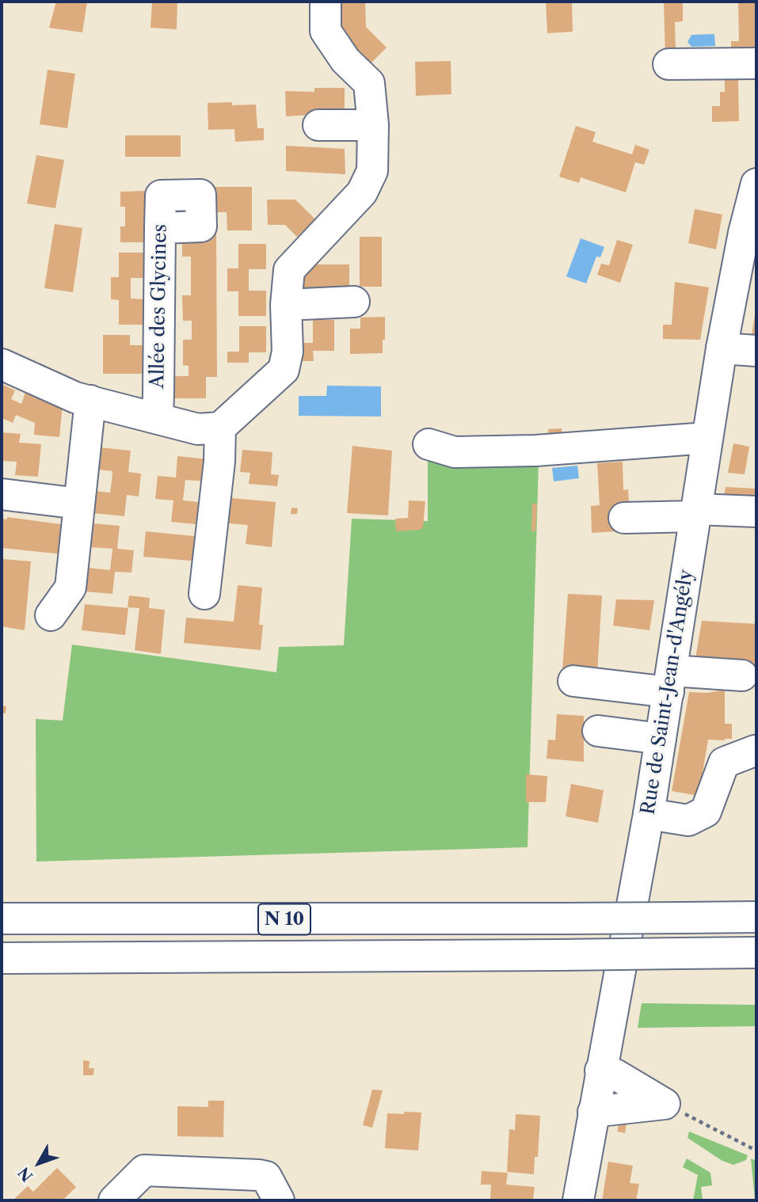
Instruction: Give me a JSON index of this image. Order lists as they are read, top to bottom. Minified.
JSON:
{"streets":{"main road":["Allée des Glycines","Rue de Saint-Jean-d'Angély","N 10"]},"north":"bottom left"}
